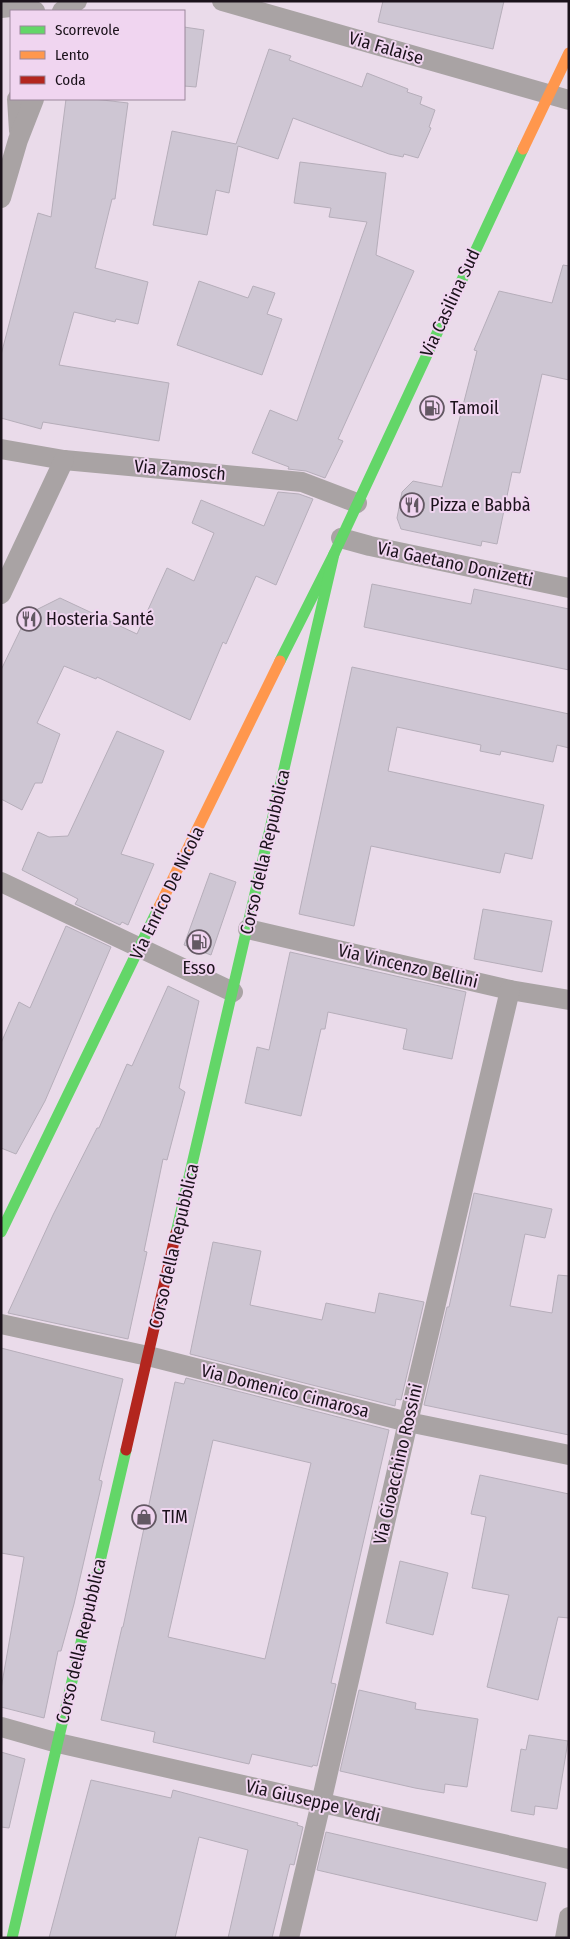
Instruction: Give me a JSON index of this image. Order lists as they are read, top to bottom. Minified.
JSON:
{"streets":{"main road":["Via Casilina Sud","Corso della Repubblica","Via Enrico De Nicola"],"street":["Via Falaise","Via Zamosch","Via Gaetano Donizetti","Via Vincenzo Bellini","Via Domenico Cimarosa","Via Gioacchino Rossini","Via Giuseppe Verdi"]},"crossings":[["Via Falaise","Via Casilina Sud"],["Via Casilina Sud","Via Zamosch"],["Via Casilina Sud","Via Gaetano Donizetti"],["Via Casilina Sud","Corso della Repubblica"],["Via Casilina Sud","Via Enrico De Nicola"],["Via Gaetano Donizetti","Corso della Repubblica"],["Via Gaetano Donizetti","Via Enrico De Nicola"],["Corso della Repubblica","Via Enrico De Nicola"],["Corso della Repubblica","Via Vincenzo Bellini"],["Corso della Repubblica","Via Domenico Cimarosa"],["Corso della Repubblica","Via Giuseppe Verdi"],["Via Vincenzo Bellini","Via Gioacchino Rossini"],["Via Domenico Cimarosa","Via Gioacchino Rossini"],["Via Gioacchino Rossini","Via Giuseppe Verdi"]],"places":{"fuel station":["Tamoil","Esso"],"restaurant":["Pizza e Babbà","Hosteria Santé"],"shop":["TIM"]},"legend":["Scorrevole","Lento","Coda"]}
